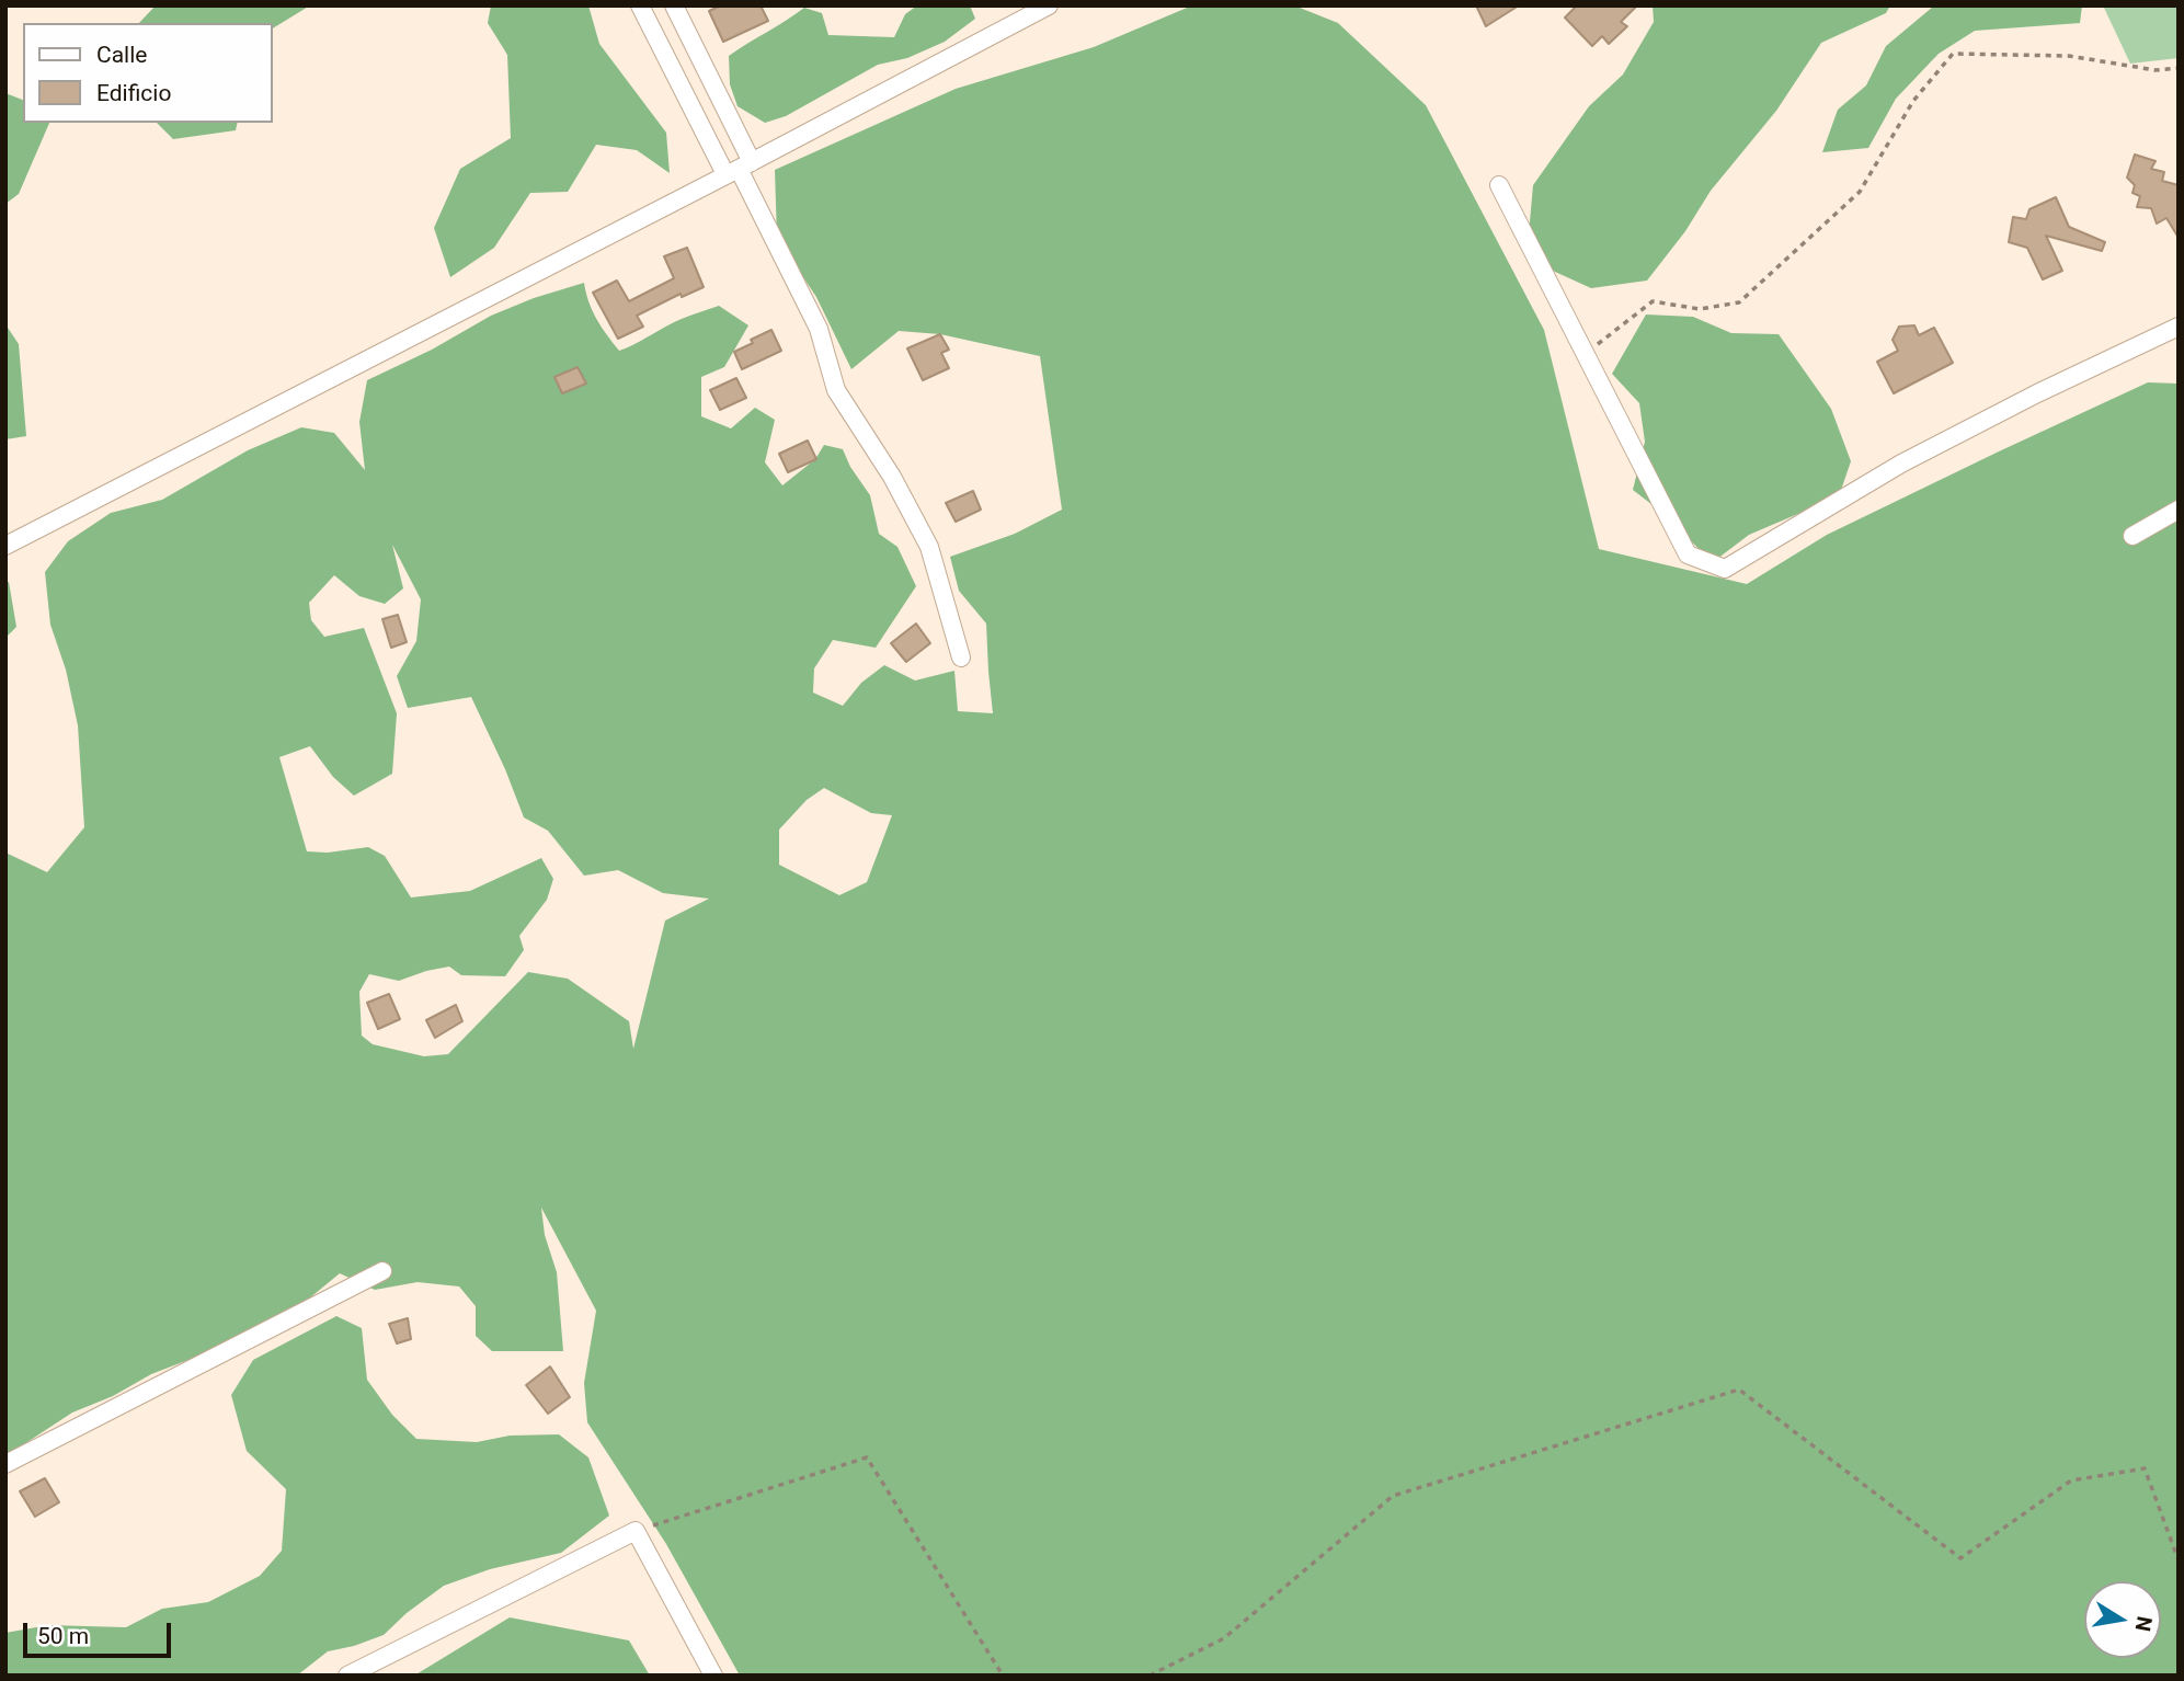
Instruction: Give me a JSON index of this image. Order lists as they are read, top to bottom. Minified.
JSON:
{"legend":["Calle","Edificio"],"scale_bar":"50 m","north":"right"}
